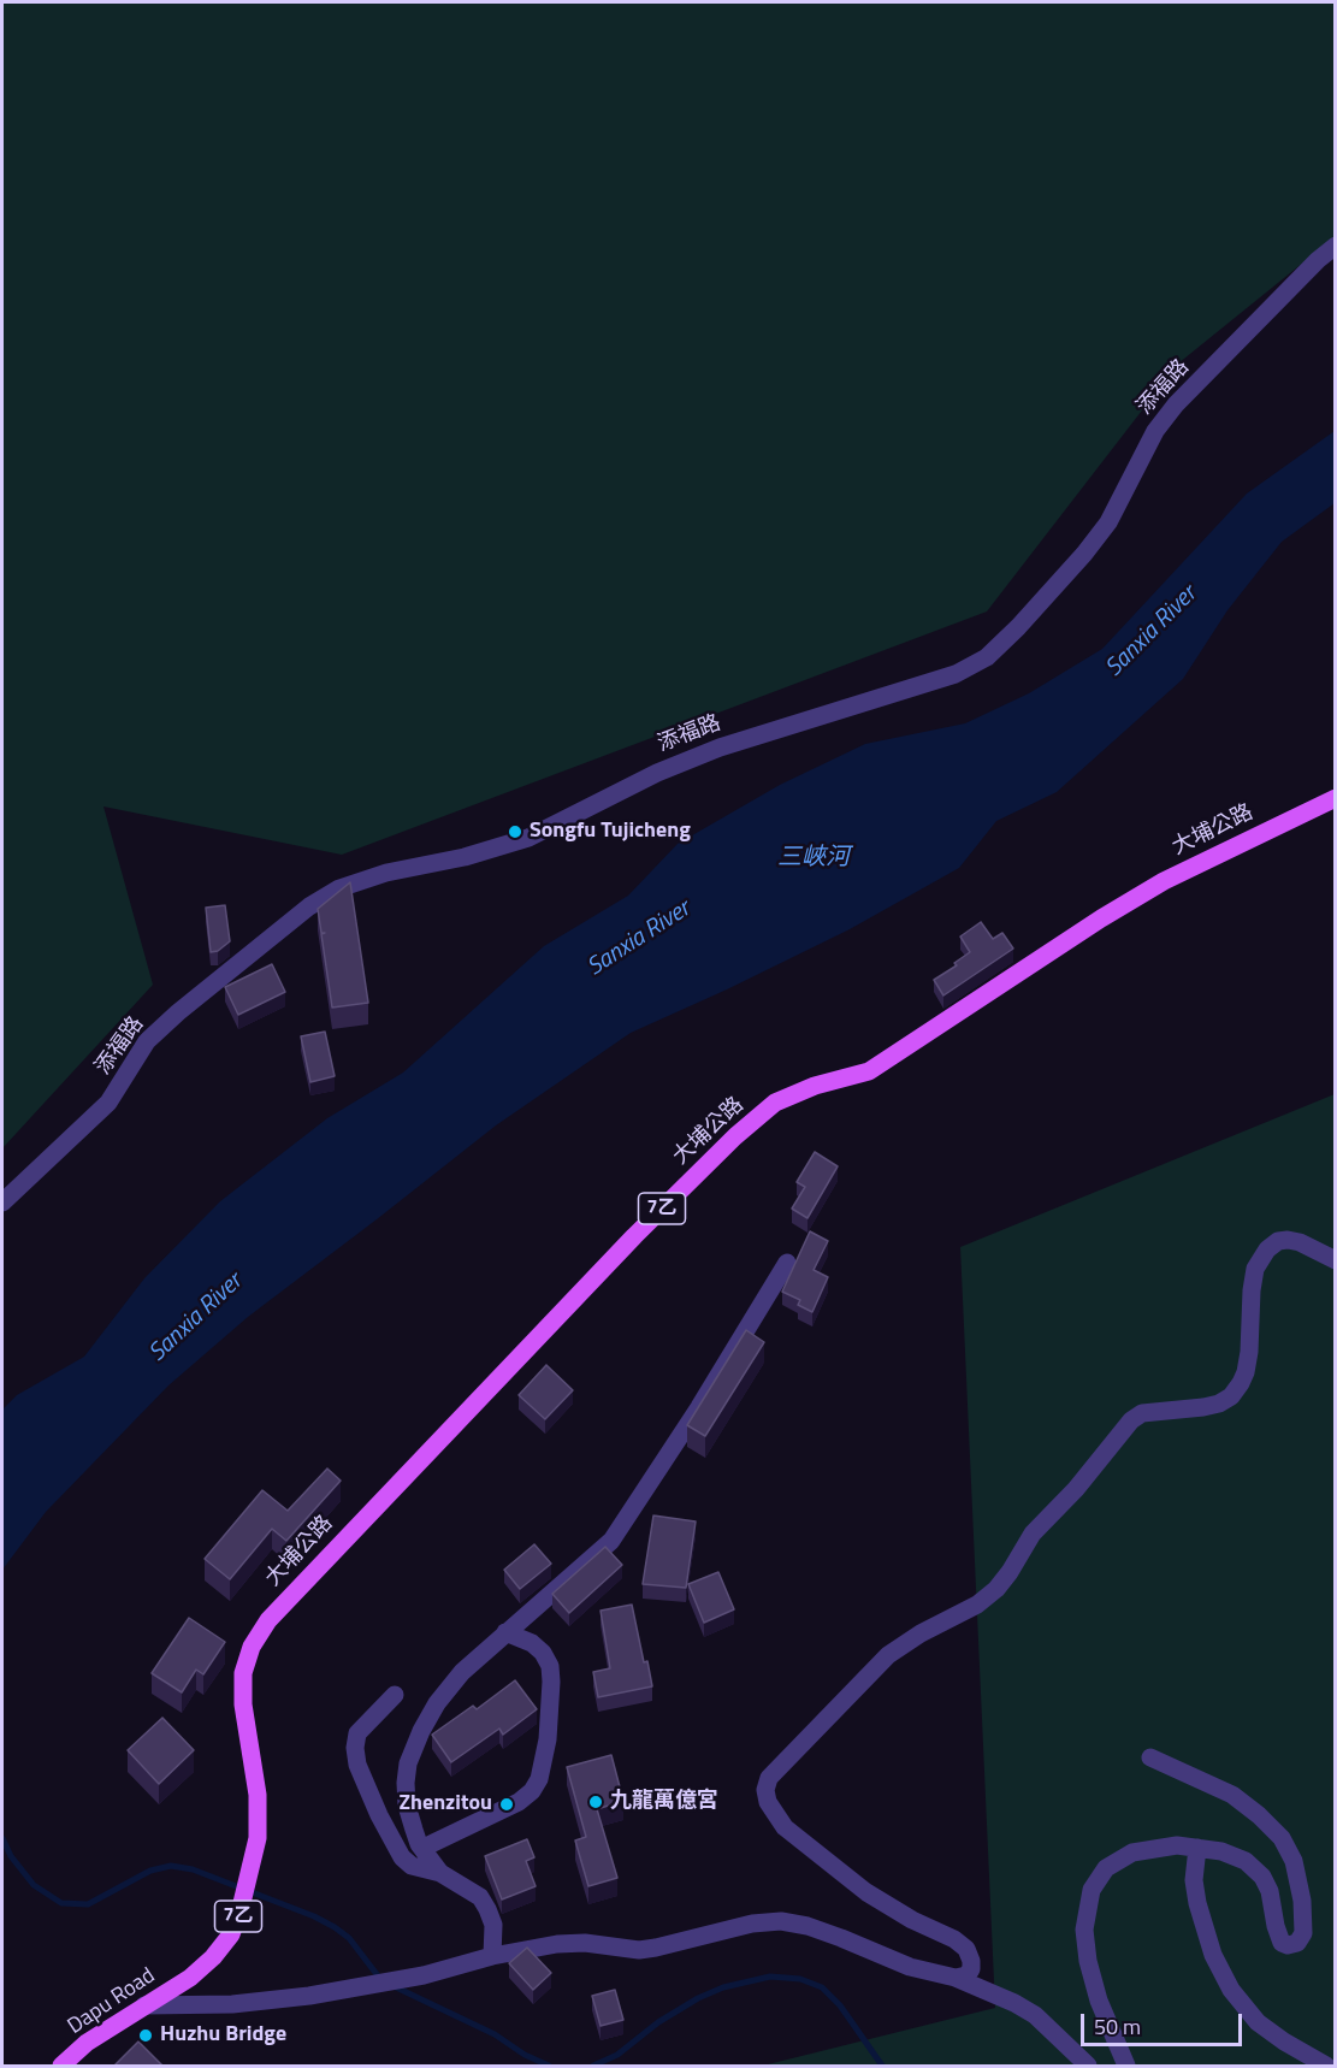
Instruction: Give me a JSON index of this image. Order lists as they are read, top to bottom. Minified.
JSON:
{"streets":{"main road":["大埔公路","7乙","Dapu Road"],"street":["添福路"]},"crossings":[["大埔公路","Dapu Road"]],"water":["Sanxia River","三峽河"],"places":["Songfu Tujicheng","九龍萬億宮","Zhenzitou","Huzhu Bridge"],"scale_bar":"50 m"}
